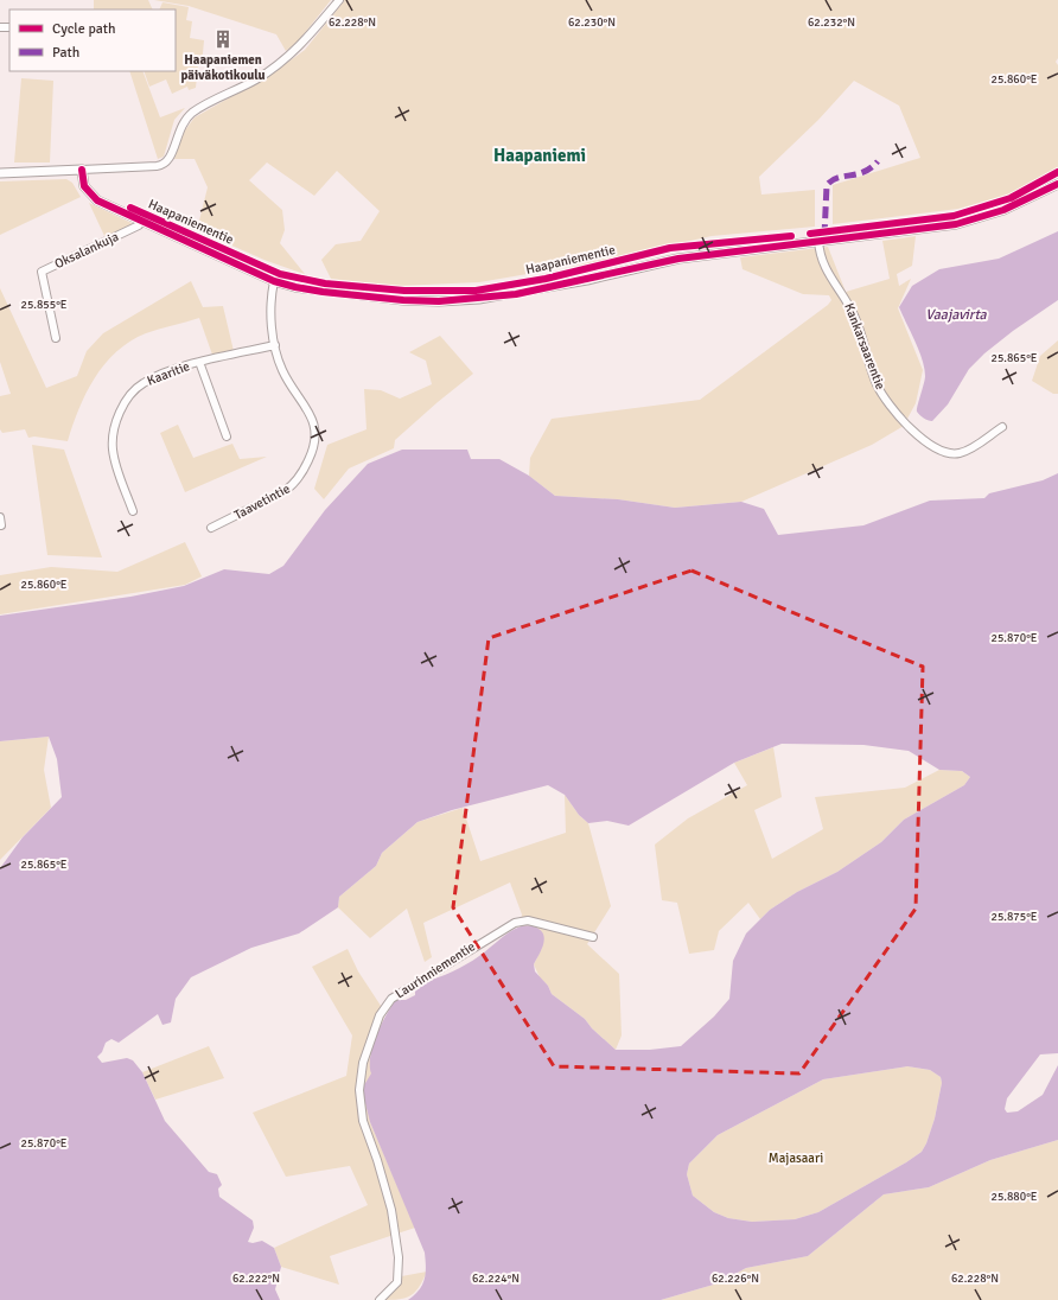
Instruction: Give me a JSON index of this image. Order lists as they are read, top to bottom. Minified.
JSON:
{"streets":{"street":["Haapaniementie","Oksalankuja","Kankarsaarentie","Kaaritie","Taavetintie","Laurinniementie"]},"crossings":[["Haapaniementie","Oksalankuja"],["Haapaniementie","Kankarsaarentie"],["Haapaniementie","Taavetintie"],["Kaaritie","Taavetintie"]],"districts":["Haapaniemi"],"water":["Vaajavirta"],"parks":["Majasaari"],"places":{"building":["Haapaniemen päiväkotikoulu"]},"legend":["Cycle path","Path"],"coordinates":["62.228°N","62.230°N","62.232°N","25.860°E","25.855°E","25.865°E","25.870°E","25.875°E","25.880°E","62.222°N","62.224°N","62.226°N"]}
